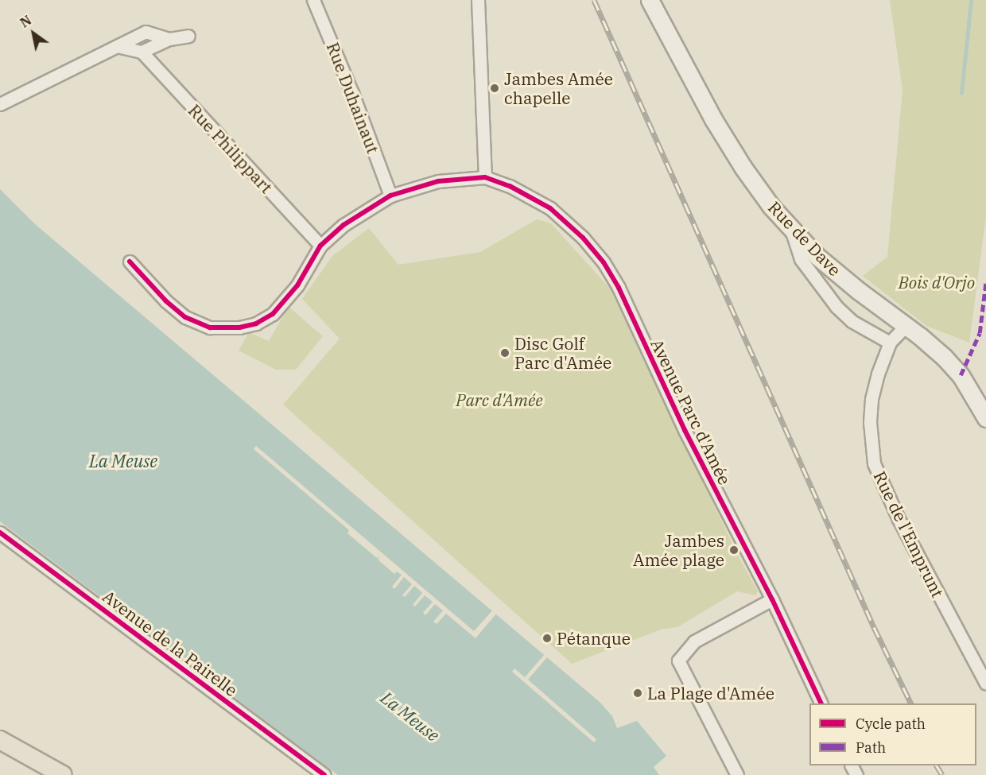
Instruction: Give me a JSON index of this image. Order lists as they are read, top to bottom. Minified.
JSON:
{"streets":{"main road":["Rue de Dave"],"street":["Rue Duhainaut","Rue Philippart","Avenue Parc d'Amée","Rue de l'Emprunt","Avenue de la Pairelle"]},"crossings":[["Rue de Dave","Rue de l'Emprunt"]],"water":["La Meuse"],"parks":["Bois d'Orjo","Parc d'Amée"],"places":["Jambes Amée chapelle","Disc Golf Parc d'Amée","Jambes Amée plage","Pétanque","La Plage d'Amée"],"legend":["Cycle path","Path"],"north":"top left"}
